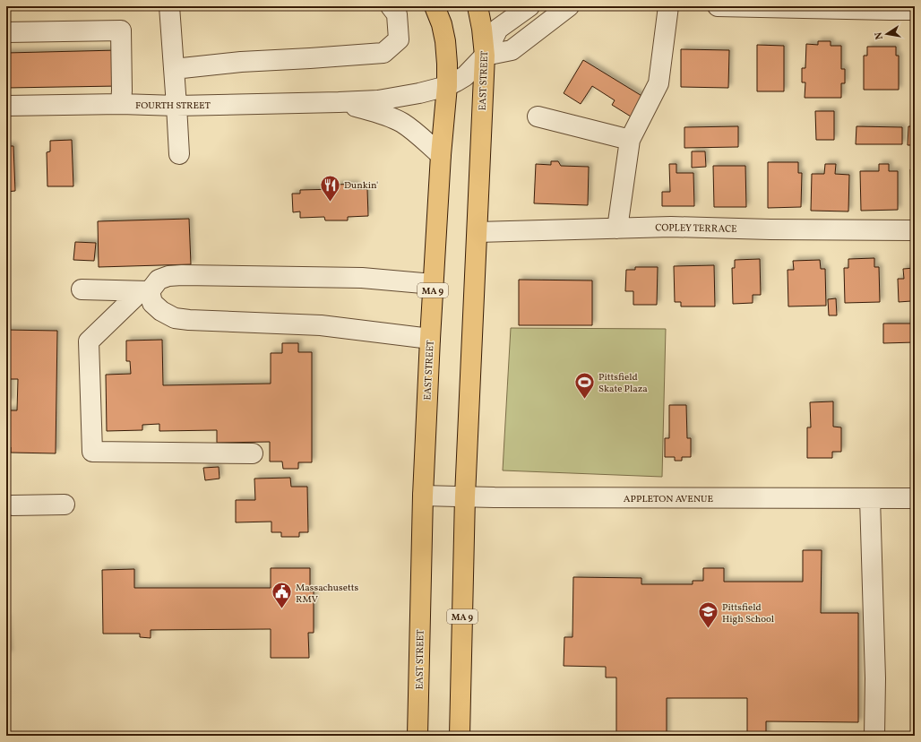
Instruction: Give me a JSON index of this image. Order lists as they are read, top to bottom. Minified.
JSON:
{"streets":{"highway":["EAST STREET","MA 9"],"street":["FOURTH STREET","COPLEY TERRACE","APPLETON AVENUE"]},"crossings":[["EAST STREET","FOURTH STREET"],["EAST STREET","COPLEY TERRACE"],["EAST STREET","APPLETON AVENUE"]],"places":{"restaurant":["Dunkin'"],"sports":["Pittsfield Skate Plaza"],"public building":["Massachusetts RMV"],"school or university":["Pittsfield High School"]},"north":"left"}
